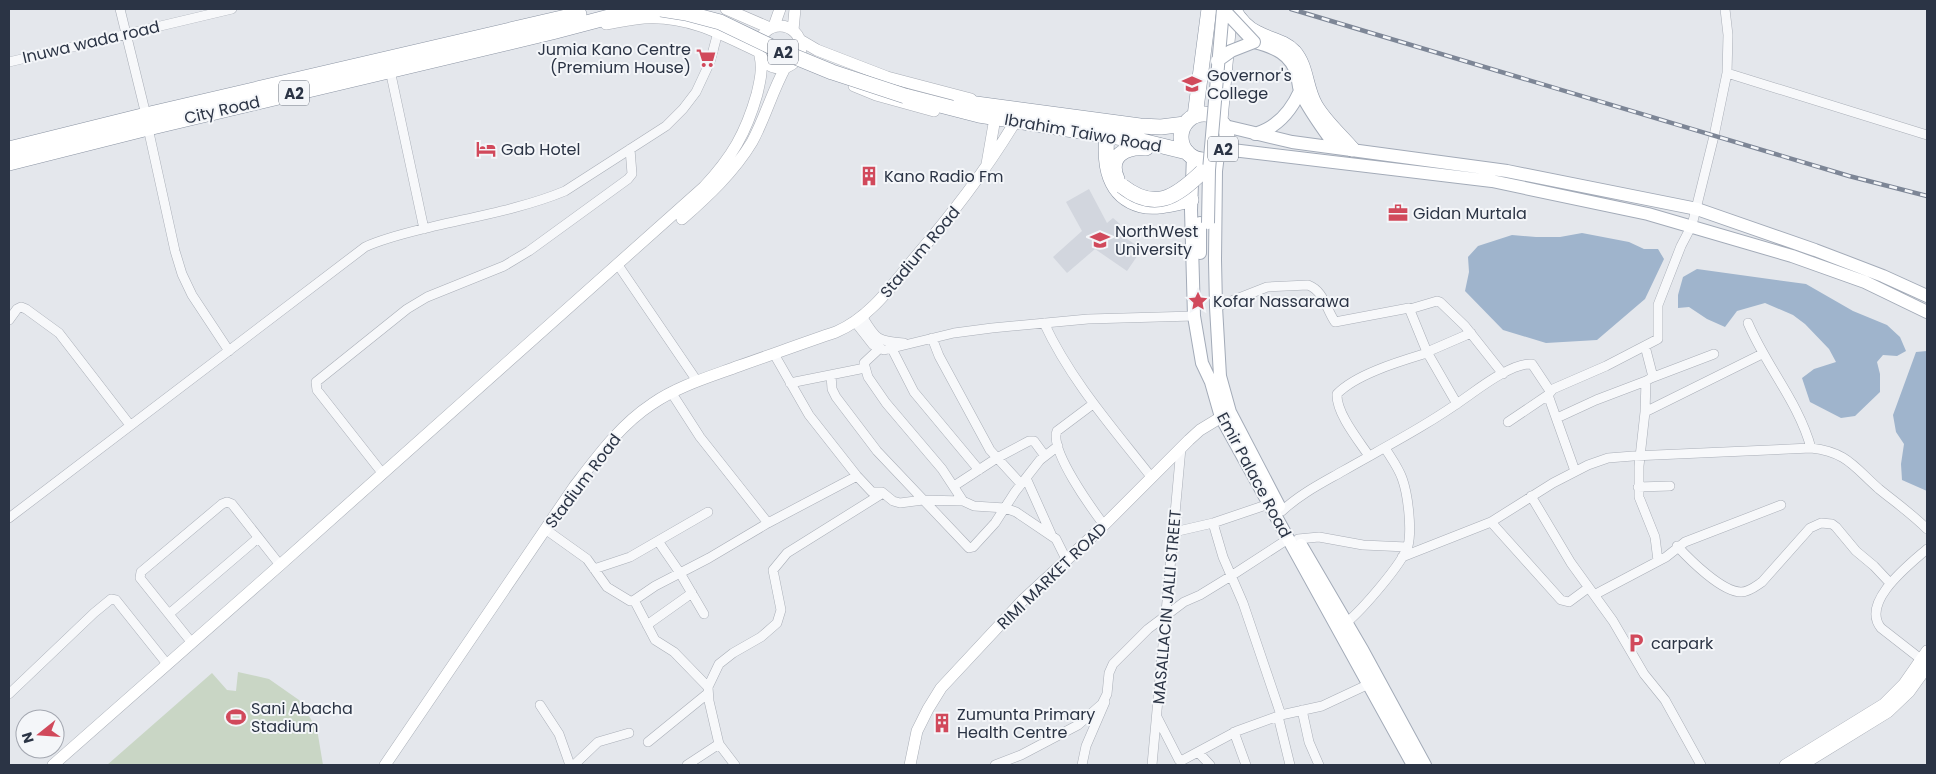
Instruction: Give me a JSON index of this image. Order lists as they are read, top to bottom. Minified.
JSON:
{"streets":{"highway":["A2","City Road","Ibrahim Taiwo Road"],"main road":["Stadium Road","Emir Palace Road","RIMI MARKET ROAD"],"street":["Inuwa wada road","MASALLACIN JALLI STREET"]},"crossings":[["A2","City Road"],["A2","Ibrahim Taiwo Road"],["A2","Emir Palace Road"],["City Road","Ibrahim Taiwo Road"],["Ibrahim Taiwo Road","Stadium Road"],["Ibrahim Taiwo Road","Emir Palace Road"],["Emir Palace Road","RIMI MARKET ROAD"],["RIMI MARKET ROAD","MASALLACIN JALLI STREET"]],"places":{"supermarket":["Jumia Kano Centre (Premium House)"],"school or university":["Governor's College","NorthWest University"],"hotel":["Gab Hotel"],"building":["Kano Radio Fm","Zumunta Primary Health Centre"],"office":["Gidan Murtala"],"place":["Kofar Nassarawa"],"parking":["carpark"],"sports":["Sani Abacha Stadium"]},"north":"left"}
